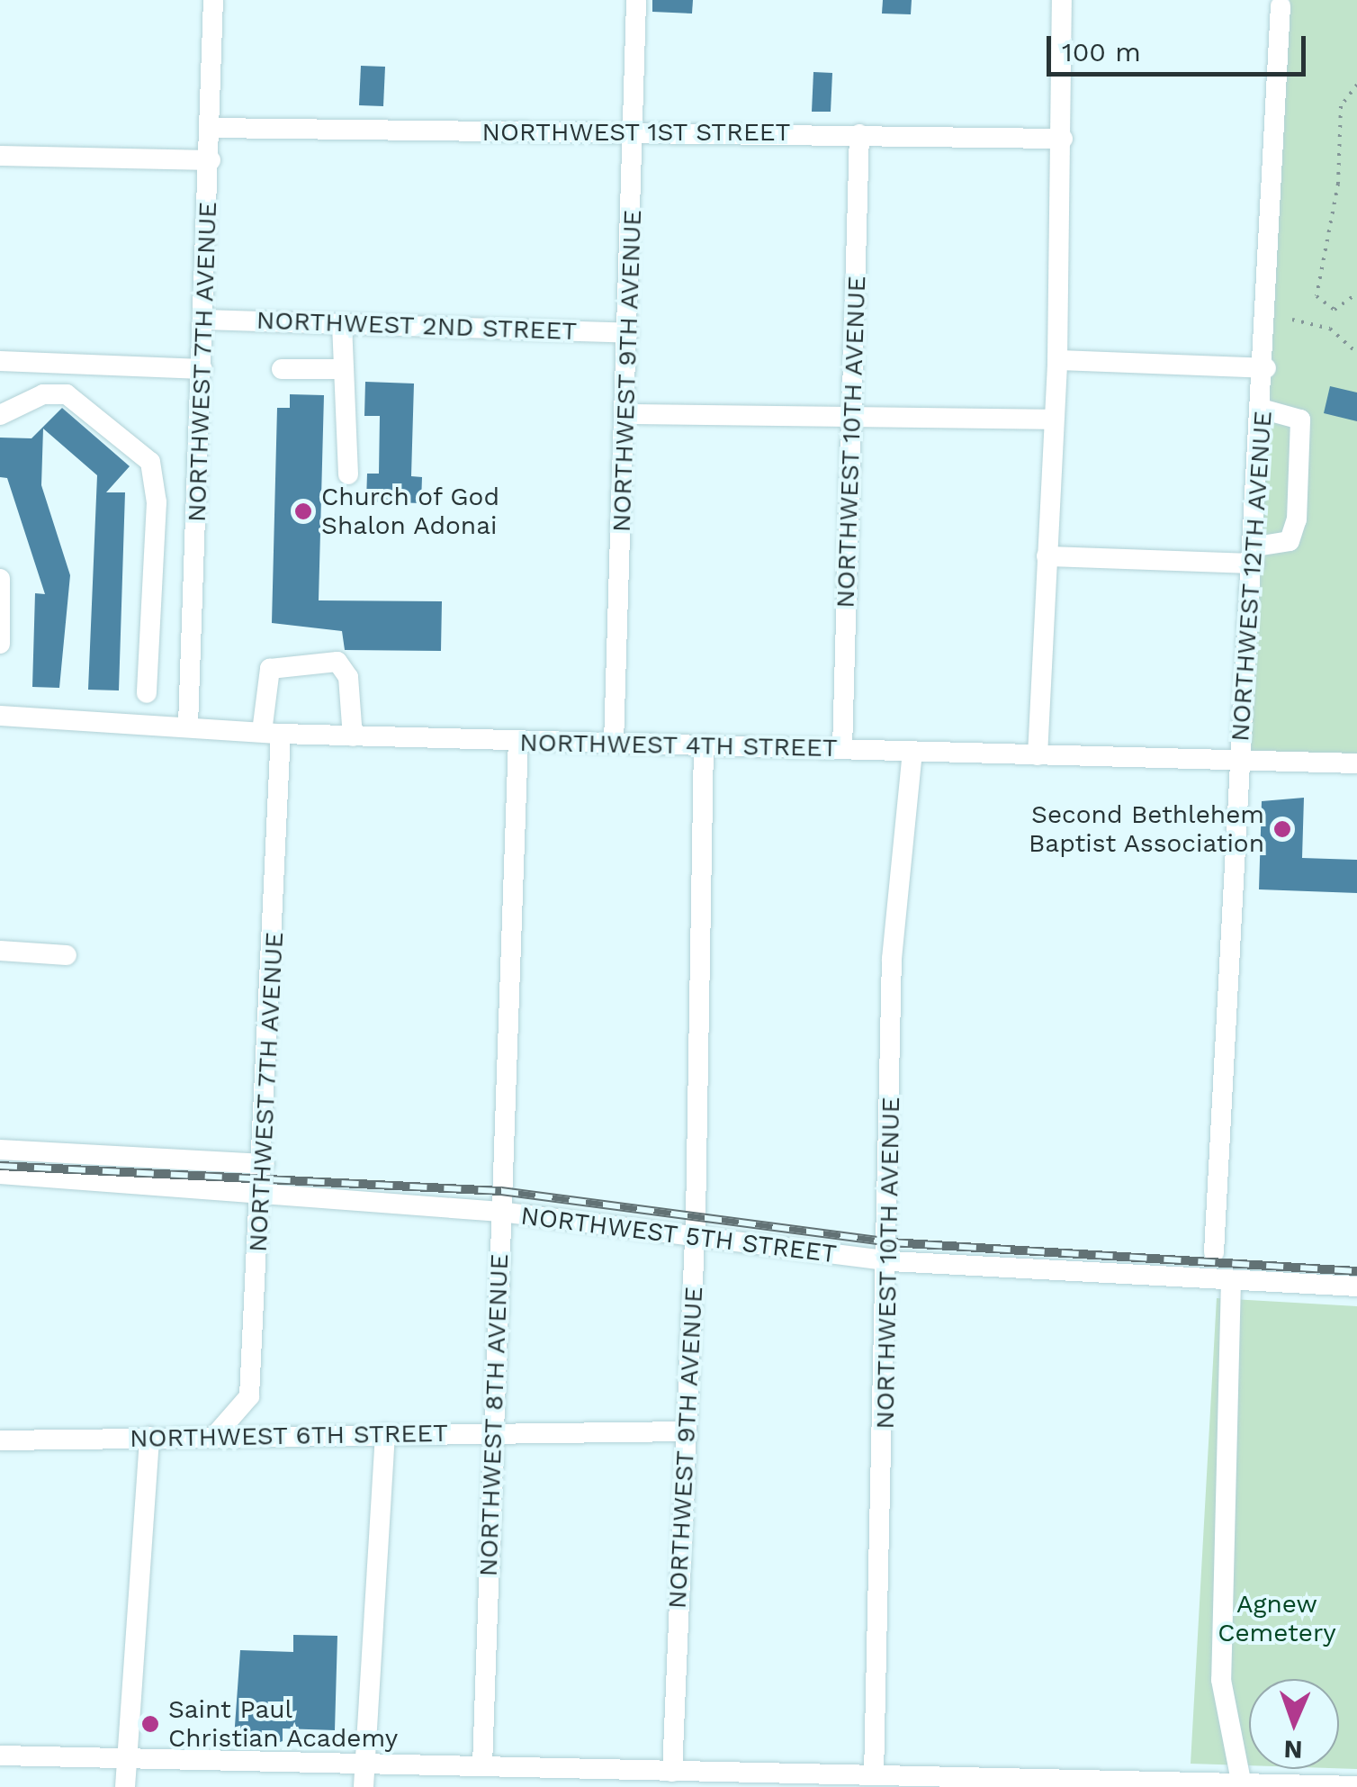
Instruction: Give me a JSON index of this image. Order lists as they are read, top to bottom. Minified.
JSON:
{"streets":{"street":["NORTHWEST 1ST STREET","NORTHWEST 2ND STREET","NORTHWEST 7TH AVENUE","NORTHWEST 9TH AVENUE","NORTHWEST 10TH AVENUE","NORTHWEST 12TH AVENUE","NORTHWEST 4TH STREET","NORTHWEST 5TH STREET","NORTHWEST 8TH AVENUE","NORTHWEST 6TH STREET"]},"crossings":[["NORTHWEST 1ST STREET","NORTHWEST 7TH AVENUE"],["NORTHWEST 1ST STREET","NORTHWEST 9TH AVENUE"],["NORTHWEST 1ST STREET","NORTHWEST 10TH AVENUE"],["NORTHWEST 2ND STREET","NORTHWEST 7TH AVENUE"],["NORTHWEST 2ND STREET","NORTHWEST 9TH AVENUE"],["NORTHWEST 7TH AVENUE","NORTHWEST 4TH STREET"],["NORTHWEST 7TH AVENUE","NORTHWEST 5TH STREET"],["NORTHWEST 7TH AVENUE","NORTHWEST 6TH STREET"],["NORTHWEST 9TH AVENUE","NORTHWEST 4TH STREET"],["NORTHWEST 9TH AVENUE","NORTHWEST 5TH STREET"],["NORTHWEST 9TH AVENUE","NORTHWEST 6TH STREET"],["NORTHWEST 10TH AVENUE","NORTHWEST 4TH STREET"],["NORTHWEST 10TH AVENUE","NORTHWEST 5TH STREET"],["NORTHWEST 12TH AVENUE","NORTHWEST 4TH STREET"],["NORTHWEST 4TH STREET","NORTHWEST 8TH AVENUE"],["NORTHWEST 5TH STREET","NORTHWEST 8TH AVENUE"],["NORTHWEST 8TH AVENUE","NORTHWEST 6TH STREET"]],"parks":["Agnew Cemetery"],"places":["Church of God Shalon Adonai","Second Bethlehem Baptist Association","Saint Paul Christian Academy"],"scale_bar":"100 m","north":"bottom"}
